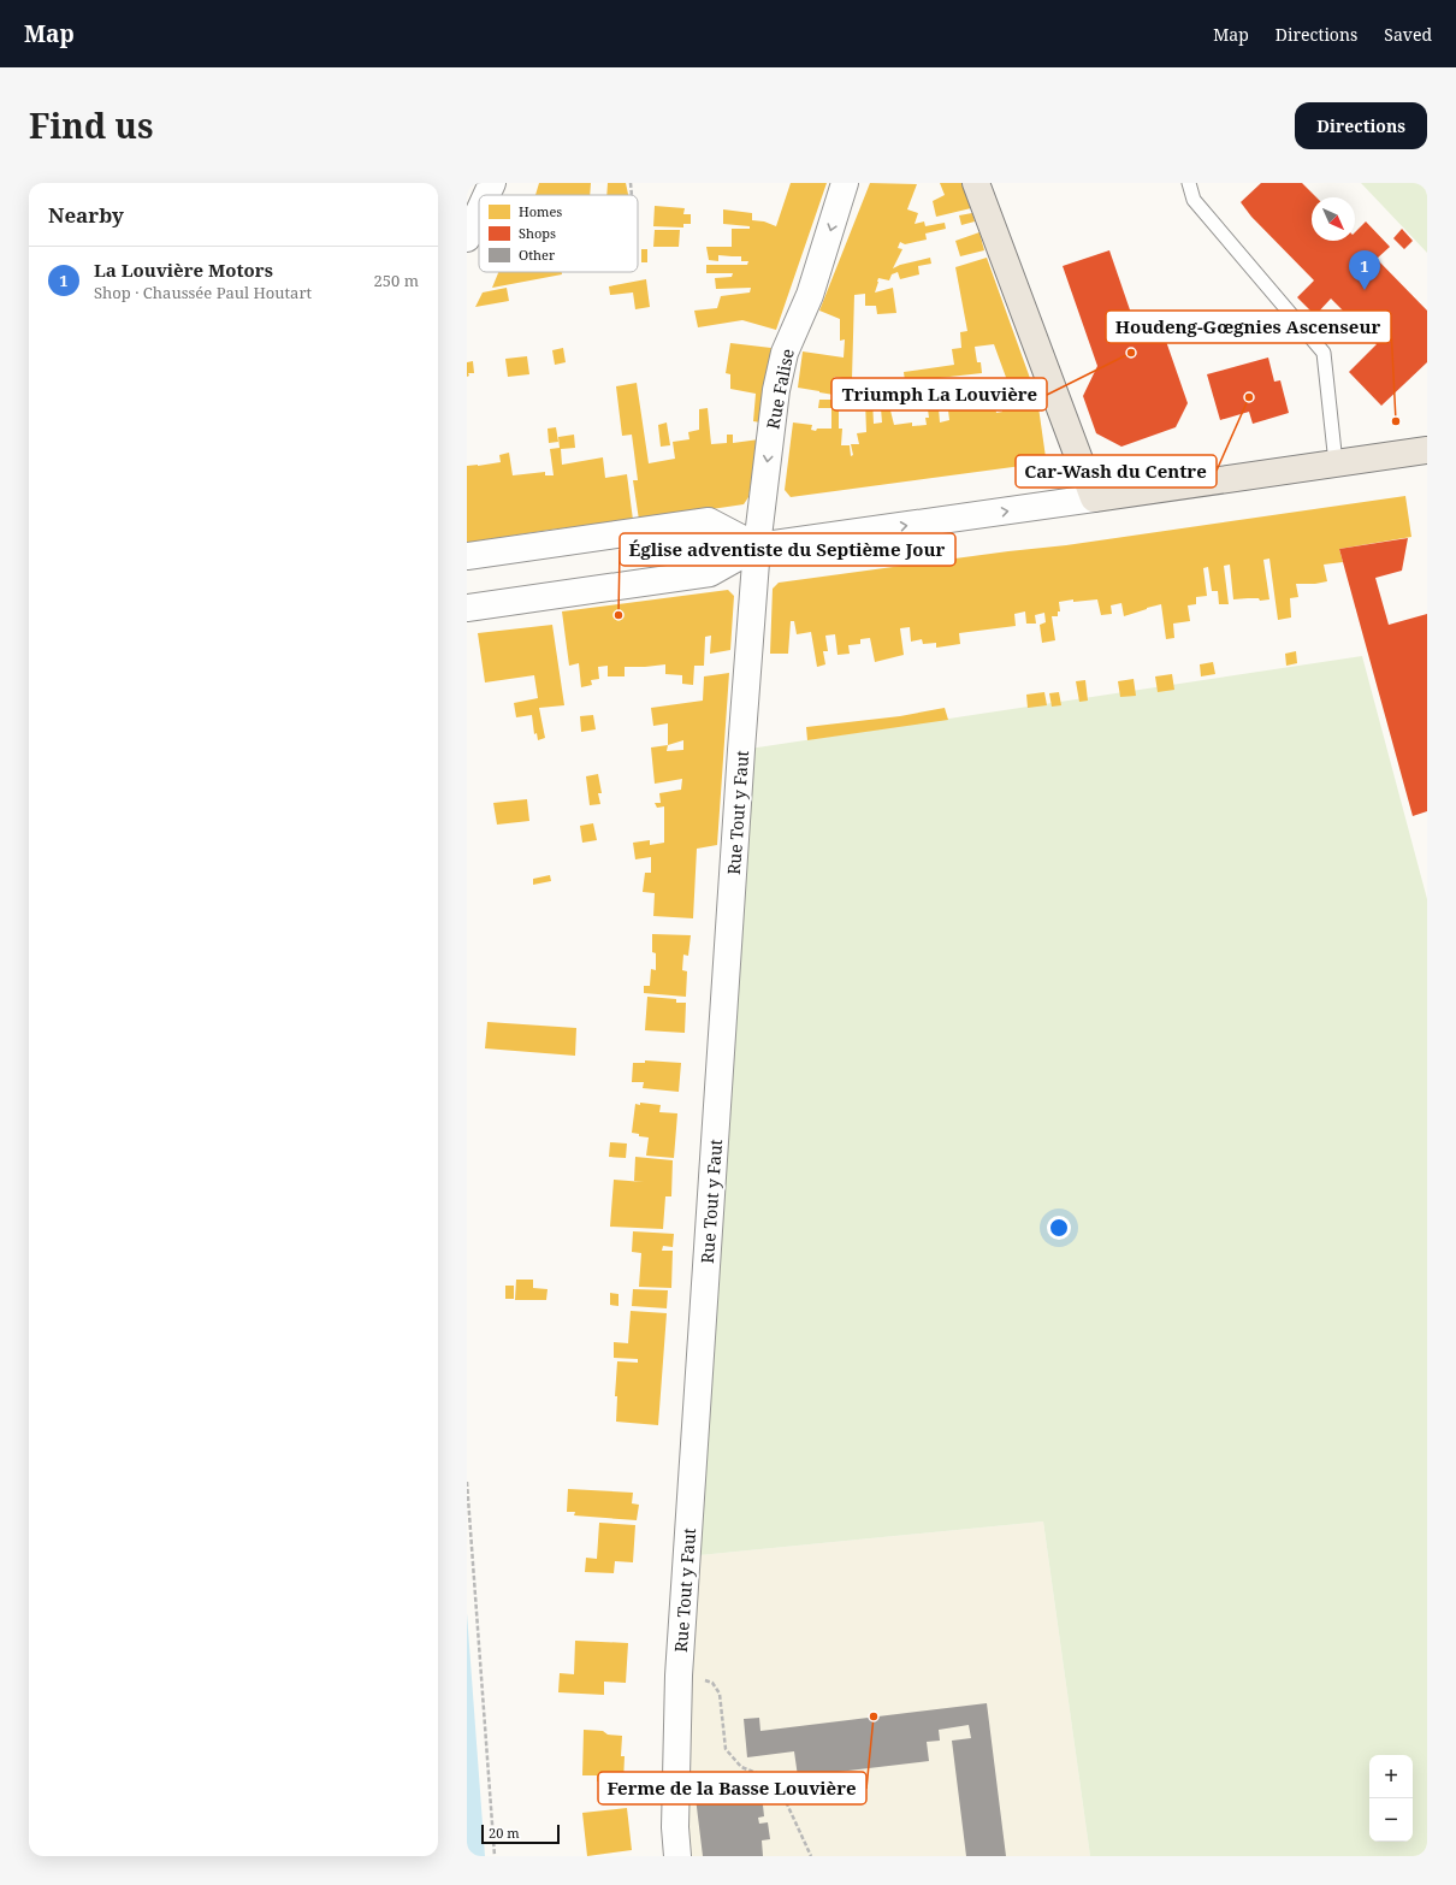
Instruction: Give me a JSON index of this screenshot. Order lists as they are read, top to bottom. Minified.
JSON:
{"streets":{"street":["Rue Falise","Rue Tout y Faut"]},"crossings":[["Rue Falise","Rue Tout y Faut"]],"one_way":["Rue Falise"],"places":["Triumph La Louvière","Car-Wash du Centre","Houdeng-Gœgnies Ascenseur","Église adventiste du Septième Jour","Ferme de la Basse Louvière"],"legend":["Homes","Shops","Other"],"scale_bar":"20 m","north":"bottom right","page":{"header":"Map","nav":["Map","Directions","Saved"],"title":"Find us","buttons":"Directions","heading":"Nearby","list":[{"mark":"1","name":"La Louvière Motors","note":"Shop · Chaussée Paul Houtart","value":"250 m"}],"pins":"1","map_buttons":["+","−"],"scale":"20 m"}}
